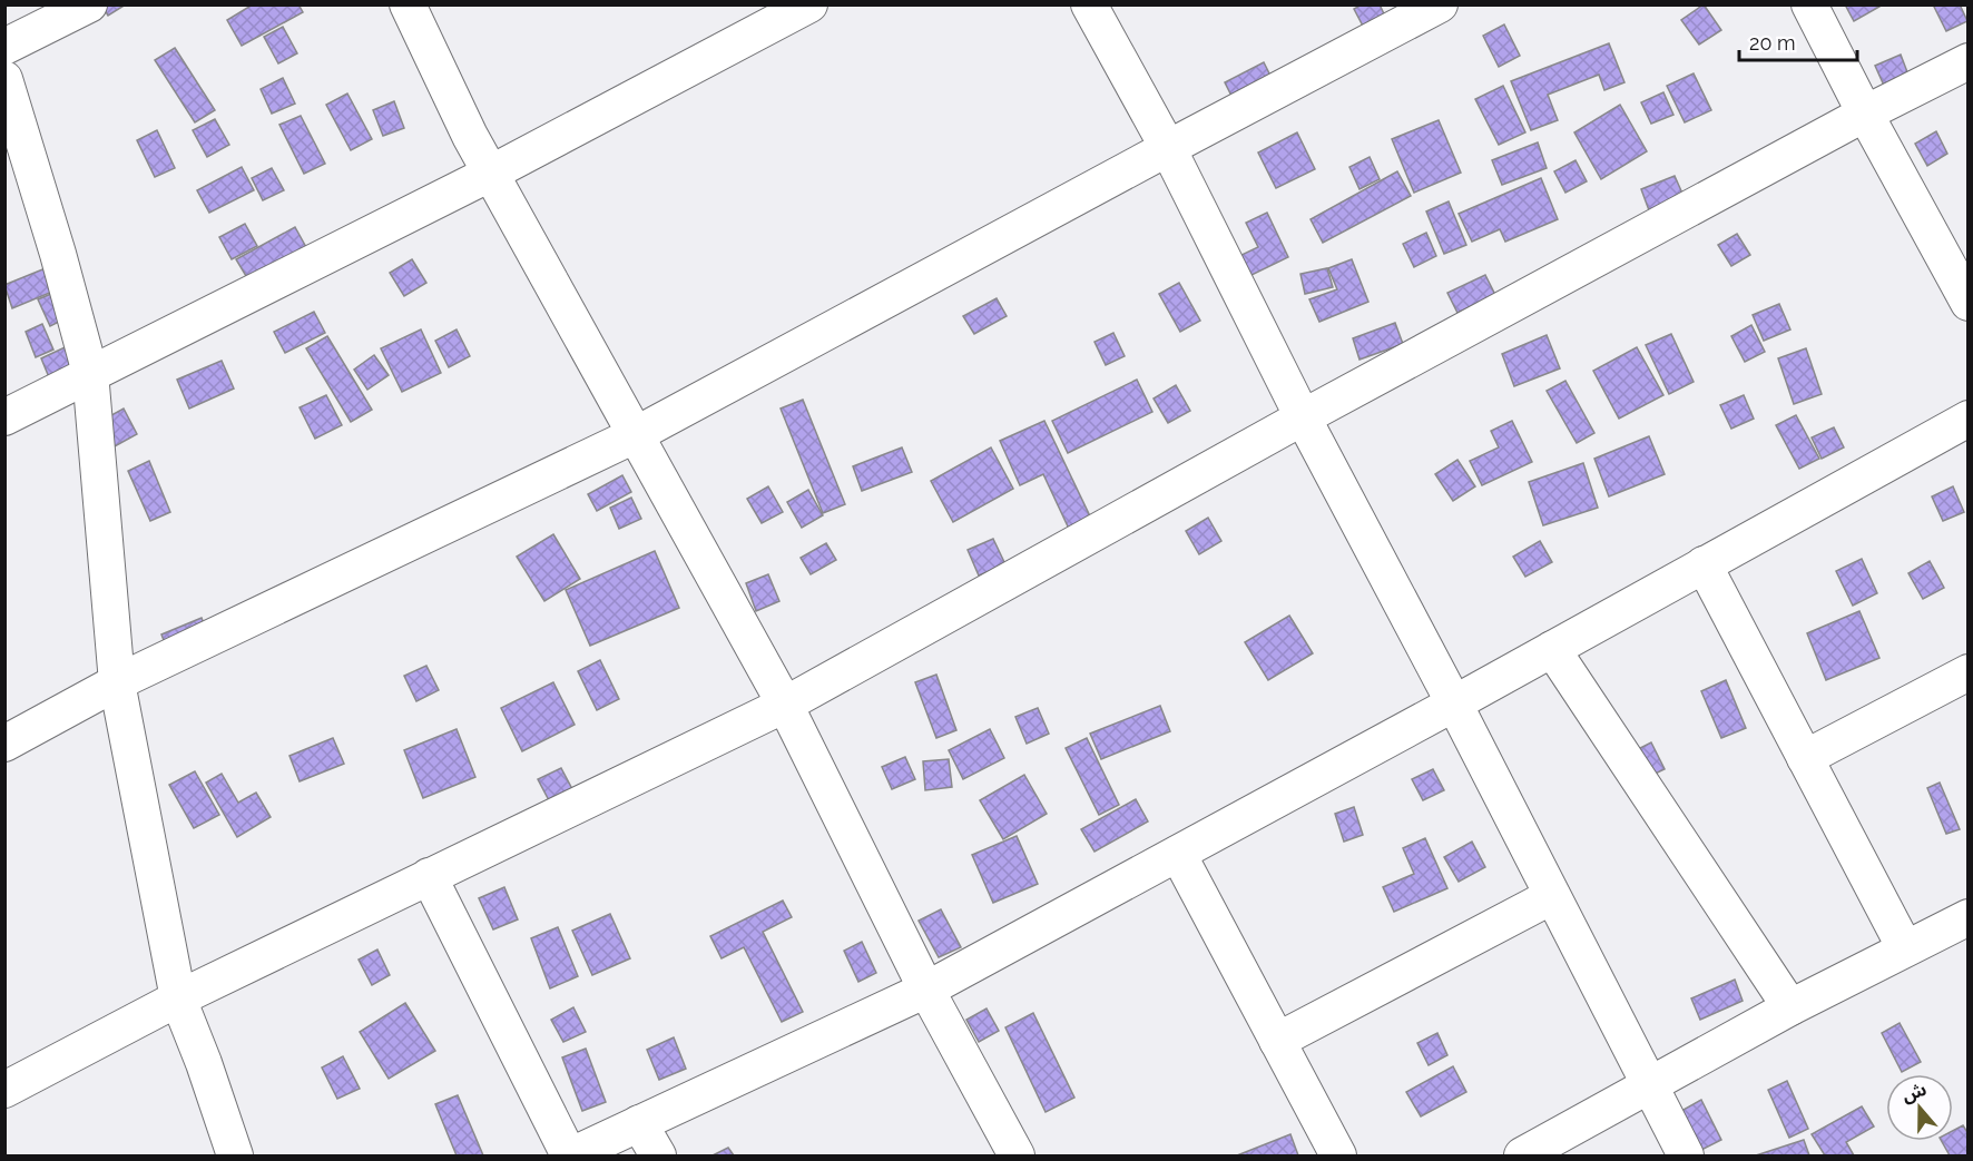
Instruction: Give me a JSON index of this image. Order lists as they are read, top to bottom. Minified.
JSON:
{"scale_bar":"20 m","north":"top"}
